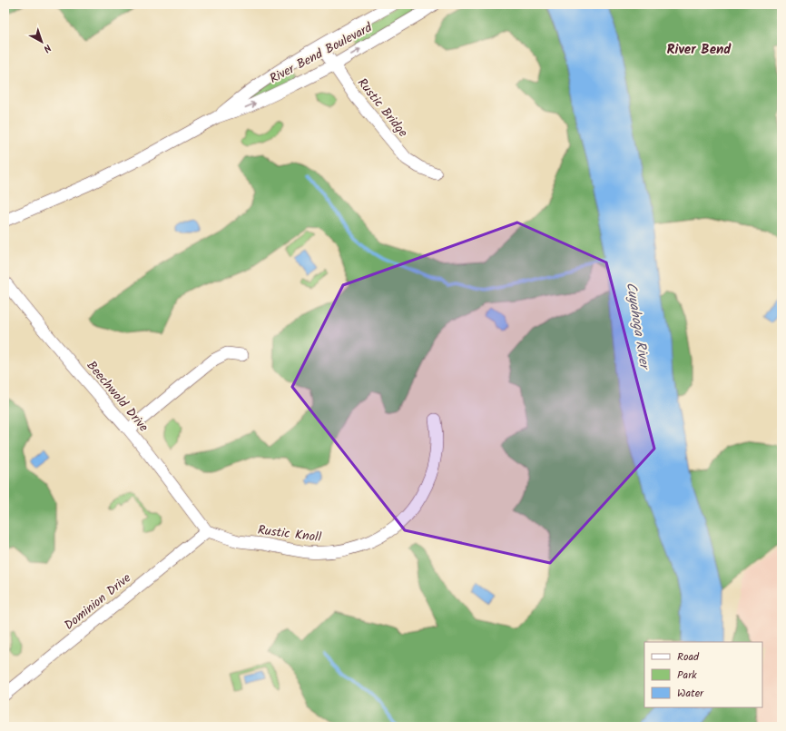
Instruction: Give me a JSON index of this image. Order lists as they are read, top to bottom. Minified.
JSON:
{"streets":{"street":["River Bend Boulevard","Rustic Bridge","Beechwold Drive","Rustic Knoll","Dominion Drive"]},"crossings":[["River Bend Boulevard","Rustic Bridge"],["Beechwold Drive","Rustic Knoll"],["Beechwold Drive","Dominion Drive"],["Rustic Knoll","Dominion Drive"]],"districts":["River Bend"],"water":["Cuyahoga River"],"legend":["Road","Park","Water"],"north":"bottom right"}
